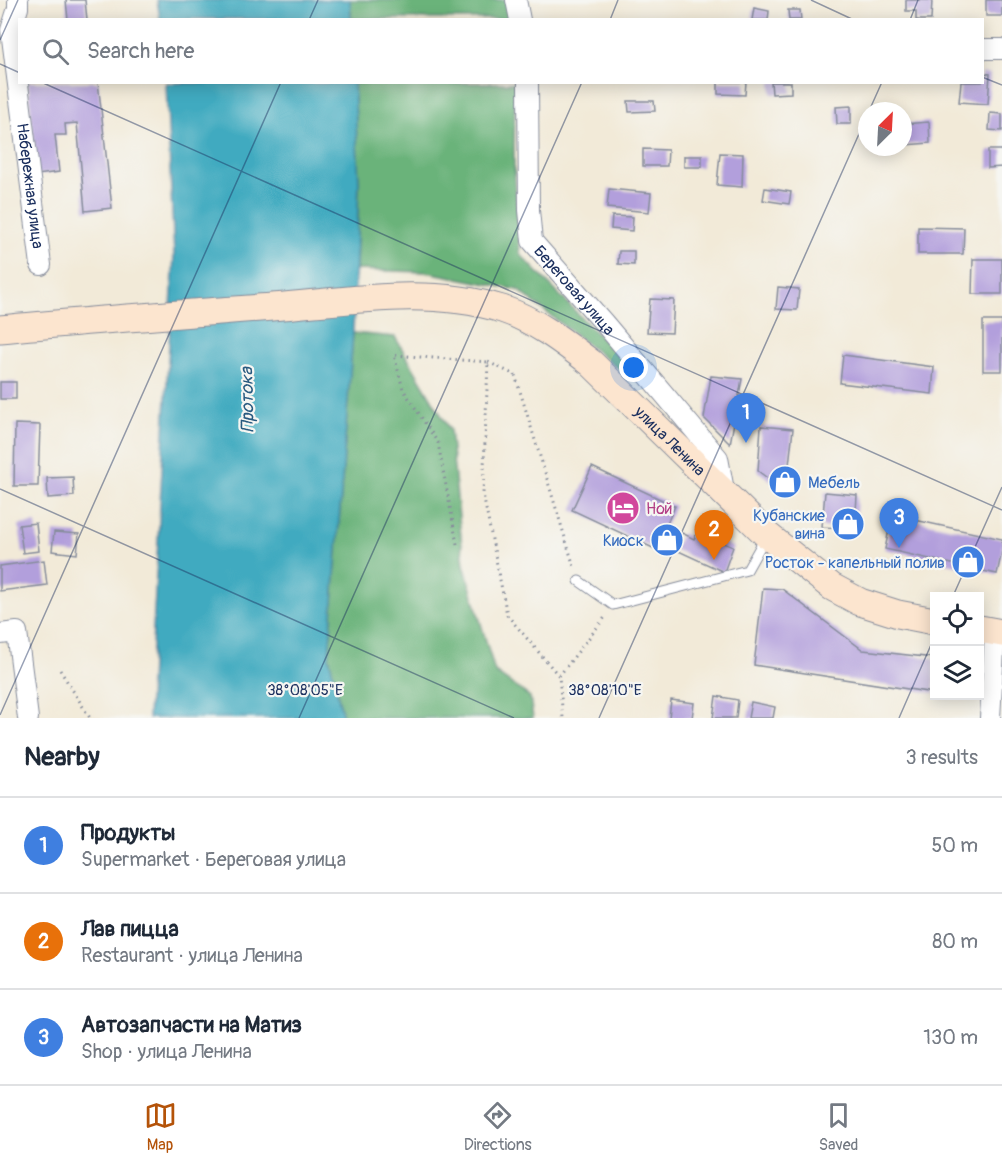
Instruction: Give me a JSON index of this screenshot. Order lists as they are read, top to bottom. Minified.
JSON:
{"streets":{"main road":["улица Ленина"],"street":["Набережная улица","Береговая улица"]},"crossings":[["Береговая улица","улица Ленина"]],"water":["Протока"],"places":{"shop":["Мебель","Кубанские вина","Киоск","Росток - капельный полив"],"hotel":["Ной"]},"north":"top right","page":{"search":"Search here","pins":["1","3","2"],"heading":["Nearby","3 results"],"list":[{"mark":"1","name":"Продукты","note":"Supermarket · Береговая улица","value":"50 m"},{"mark":"2","name":"Лав пицца","note":"Restaurant · улица Ленина","value":"80 m"},{"mark":"3","name":"Автозапчасти на Матиз","note":"Shop · улица Ленина","value":"130 m"}],"nav":["Map","Directions","Saved"]},"coordinates":["38°08'05\"E","38°08'10\"E"]}
